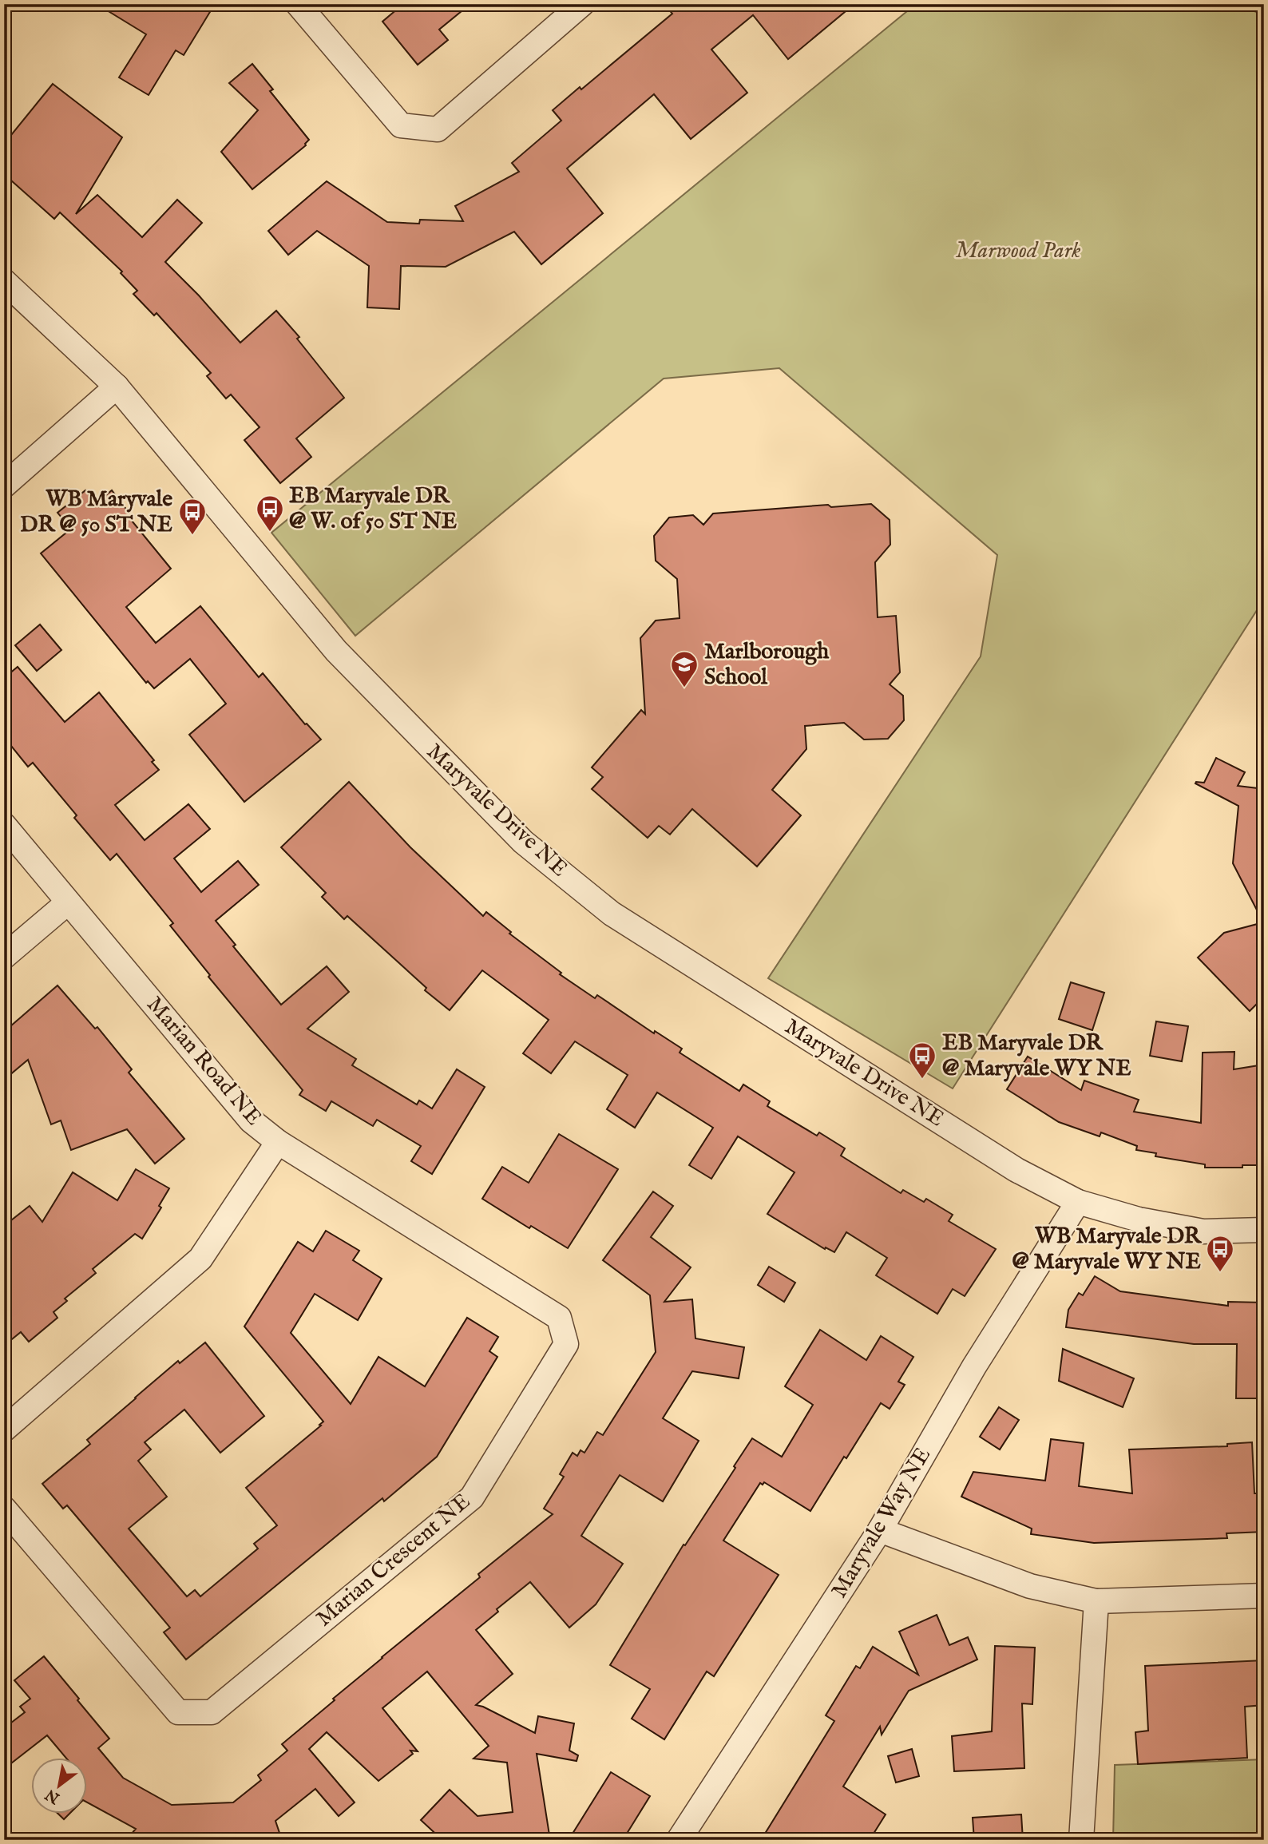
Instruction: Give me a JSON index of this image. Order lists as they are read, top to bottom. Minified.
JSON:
{"streets":{"street":["Maryvale Drive NE","Marian Road NE","Maryvale Way NE","Marian Crescent NE"]},"crossings":[["Maryvale Drive NE","Maryvale Way NE"],["Marian Road NE","Marian Crescent NE"]],"parks":["Marwood Park"],"places":{"bus stop":["EB Maryvale DR @ W. of 50 ST NE","WB Maryvale DR @ 50 ST NE","EB Maryvale DR @ Maryvale WY NE","WB Maryvale DR @ Maryvale WY NE"],"school or university":["Marlborough School"]},"north":"bottom left"}
